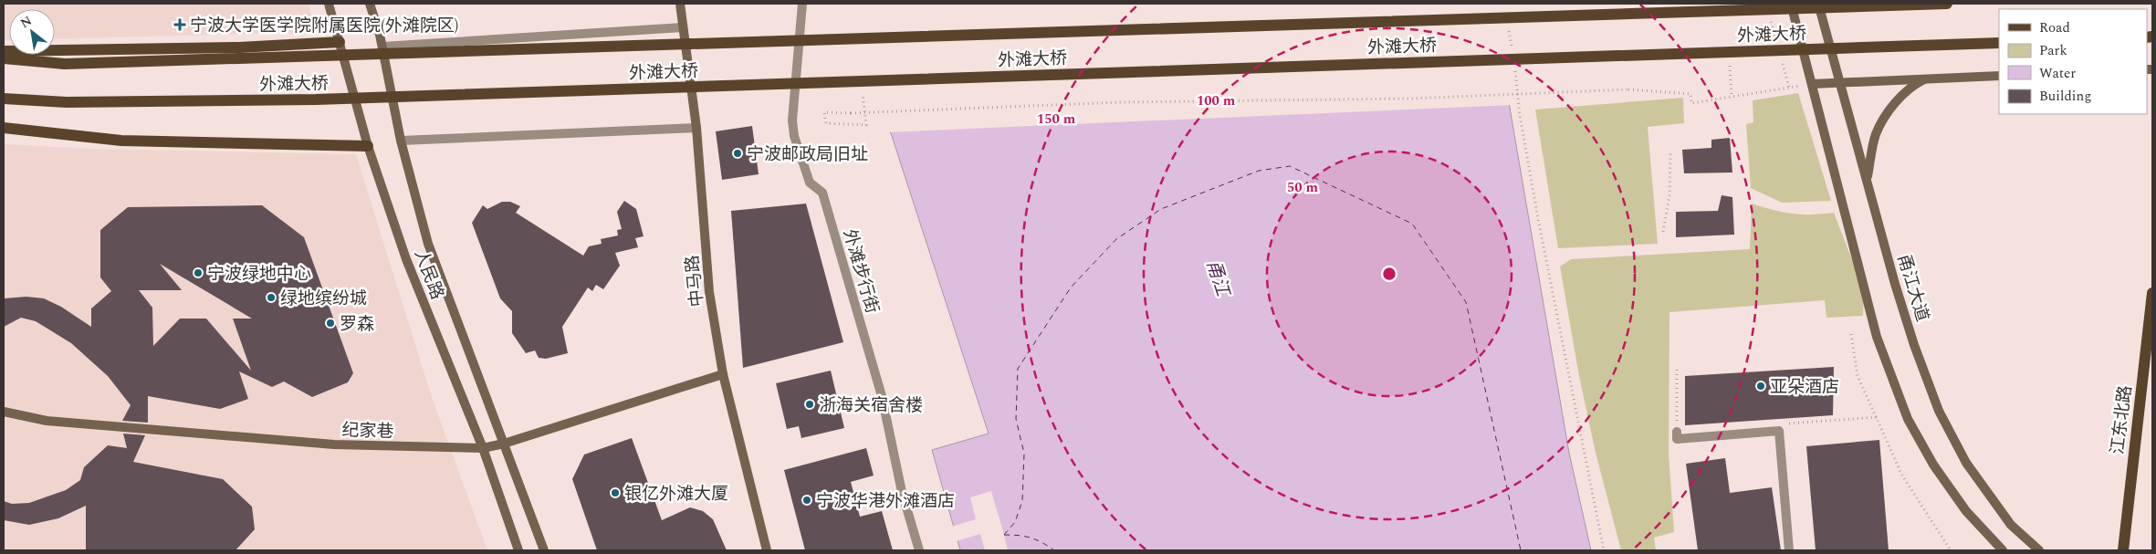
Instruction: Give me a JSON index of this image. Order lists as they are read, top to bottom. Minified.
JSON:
{"streets":{"main road":["外滩大桥","江东北路"],"street":["外滩步行街","人民路","中马路","甬江大道","纪家巷"]},"crossings":[["人民路","纪家巷"],["中马路","纪家巷"]],"water":["甬江"],"places":{"health":["宁波大学医学院附属医院(外滩院区)"],"other":["宁波邮政局旧址","宁波绿地中心","绿地缤纷城","罗森","亚朵酒店","浙海关宿舍楼","银亿外滩大厦","宁波华港外滩酒店"]},"legend":["Road","Park","Water","Building"],"north":"top left","rings":["100 m","150 m","50 m"]}
